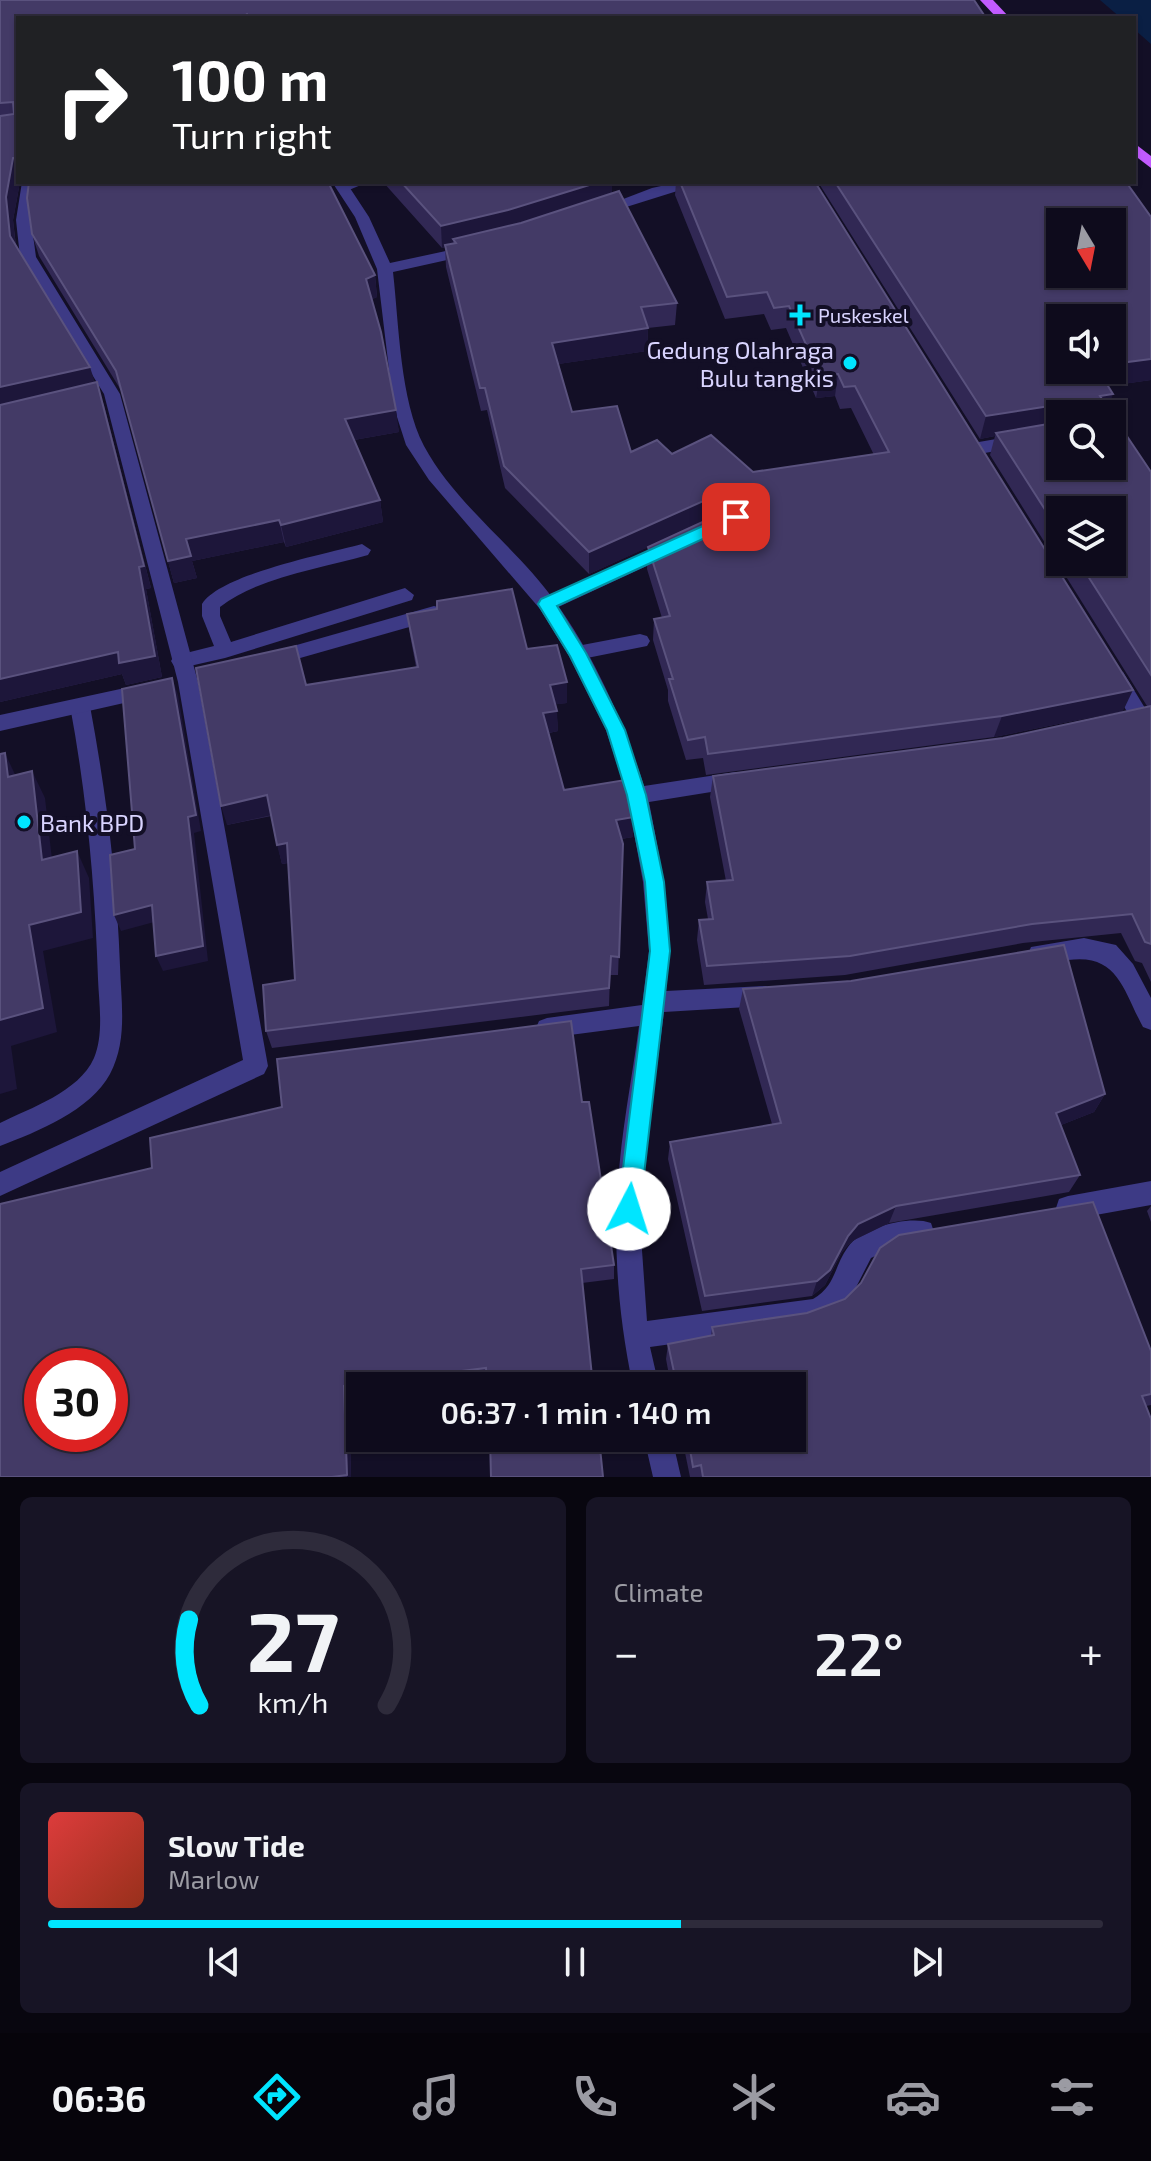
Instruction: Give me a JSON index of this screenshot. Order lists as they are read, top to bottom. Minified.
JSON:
{"places":{"health":["Puskeskel"],"other":["Gedung Olahraga Bulu tangkis","Bank BPD"]},"north":"bottom","page":{"turn":["100 m","Turn right"],"limit":"30","trip":"06:37 · 1 min · 140 m","tile":"Climate","heat":["−","22°","+"],"song":["Slow Tide","Marlow"],"tabs":"06:36","gauge":["27","km/h"]}}
